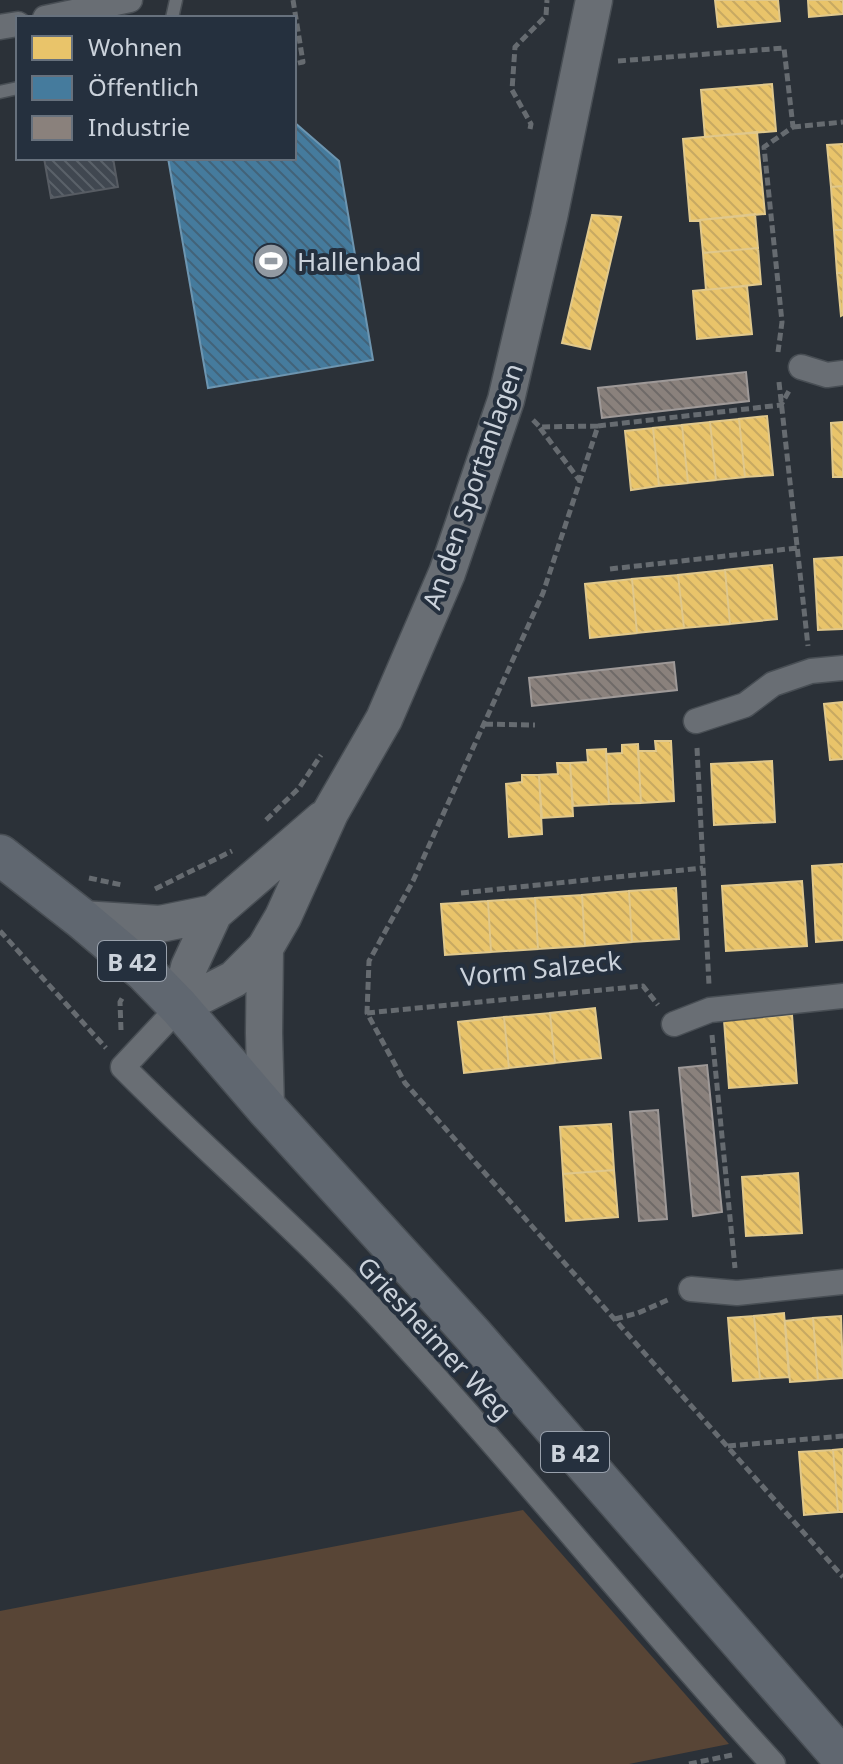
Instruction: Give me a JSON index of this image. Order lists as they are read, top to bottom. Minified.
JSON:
{"streets":{"main road":["An den Sportanlagen","B 42"],"street":["Griesheimer Weg"],"path":["Vorm Salzeck"]},"places":{"sports":["Hallenbad"]},"legend":["Wohnen","Öffentlich","Industrie"]}
